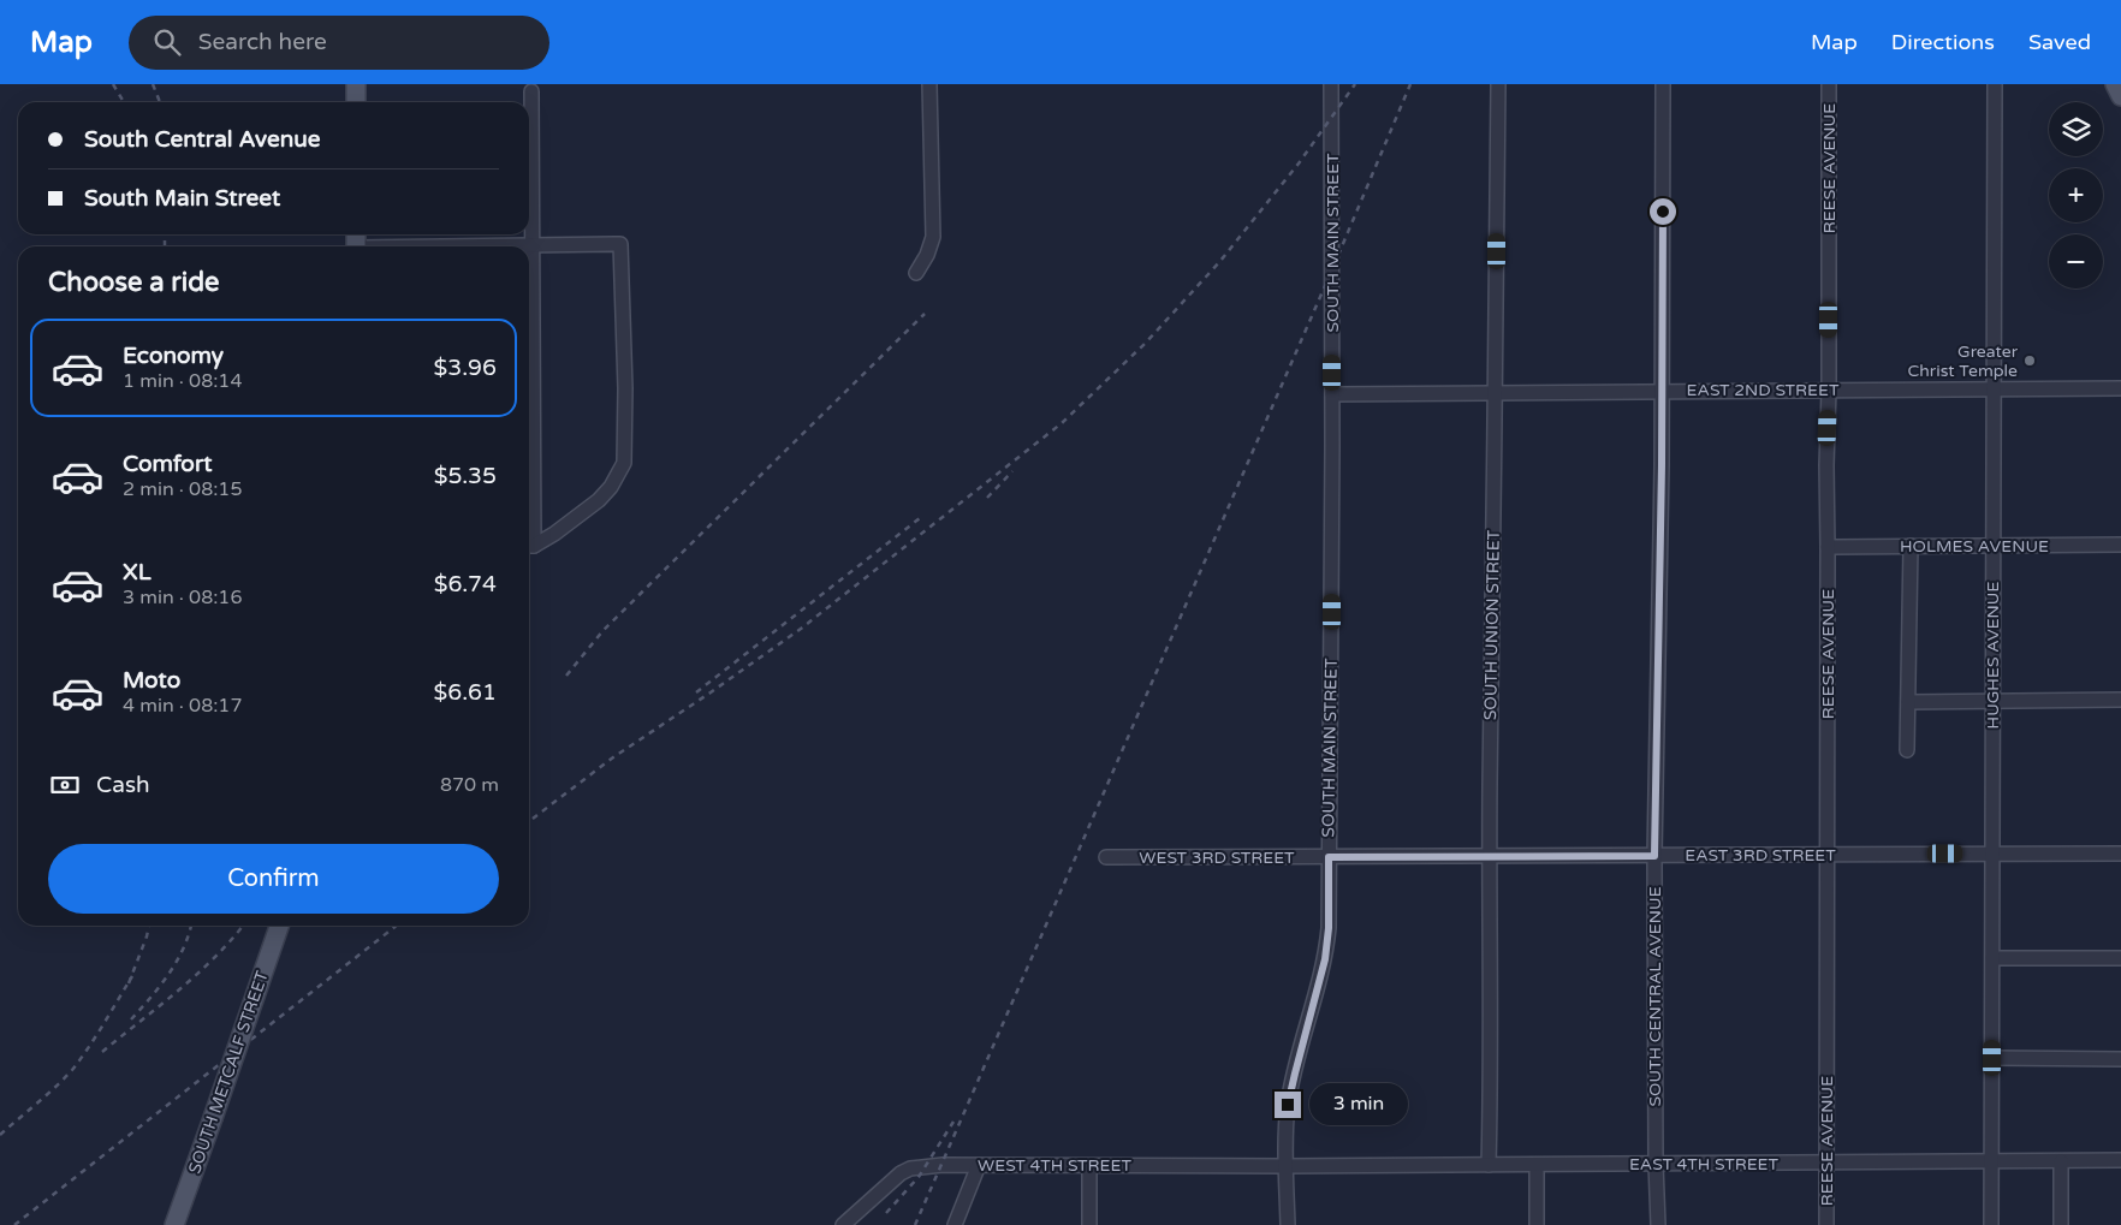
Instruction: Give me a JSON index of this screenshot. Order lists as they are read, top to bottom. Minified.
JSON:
{"streets":{"main road":["SOUTH METCALF STREET"],"street":["REESE AVENUE","SOUTH MAIN STREET","EAST 2ND STREET","HOLMES AVENUE","SOUTH UNION STREET","HUGHES AVENUE","EAST 3RD STREET","WEST 3RD STREET","SOUTH CENTRAL AVENUE","EAST 4TH STREET","WEST 4TH STREET"]},"crossings":[["REESE AVENUE","EAST 2ND STREET"],["REESE AVENUE","HOLMES AVENUE"],["REESE AVENUE","EAST 3RD STREET"],["REESE AVENUE","EAST 4TH STREET"],["SOUTH MAIN STREET","EAST 2ND STREET"],["SOUTH MAIN STREET","EAST 3RD STREET"],["SOUTH MAIN STREET","WEST 3RD STREET"],["SOUTH MAIN STREET","EAST 4TH STREET"],["SOUTH MAIN STREET","WEST 4TH STREET"],["EAST 2ND STREET","SOUTH UNION STREET"],["EAST 2ND STREET","HUGHES AVENUE"],["EAST 2ND STREET","SOUTH CENTRAL AVENUE"],["HOLMES AVENUE","HUGHES AVENUE"],["SOUTH UNION STREET","EAST 3RD STREET"],["SOUTH UNION STREET","EAST 4TH STREET"],["HUGHES AVENUE","EAST 3RD STREET"],["HUGHES AVENUE","EAST 4TH STREET"],["EAST 3RD STREET","WEST 3RD STREET"],["EAST 3RD STREET","SOUTH CENTRAL AVENUE"],["SOUTH CENTRAL AVENUE","EAST 4TH STREET"],["EAST 4TH STREET","WEST 4TH STREET"]],"places":["Greater Christ Temple"],"page":{"header":"Map","search":"Search here","nav":["Map","Directions","Saved"],"map_buttons":["+","−"],"banner":["South Central Avenue","South Main Street"],"heading":"Choose a ride","list":[{"name":"Economy","note":"1 min · 08:14","value":"$3.96"},{"name":"Comfort","note":"2 min · 08:15","value":"$5.35"},{"name":"XL","note":"3 min · 08:16","value":"$6.74"},{"name":"Moto","note":"4 min · 08:17","value":"$6.61"}],"pay":["Cash","870 m"],"buttons":"Confirm","bubble":"3 min"}}
